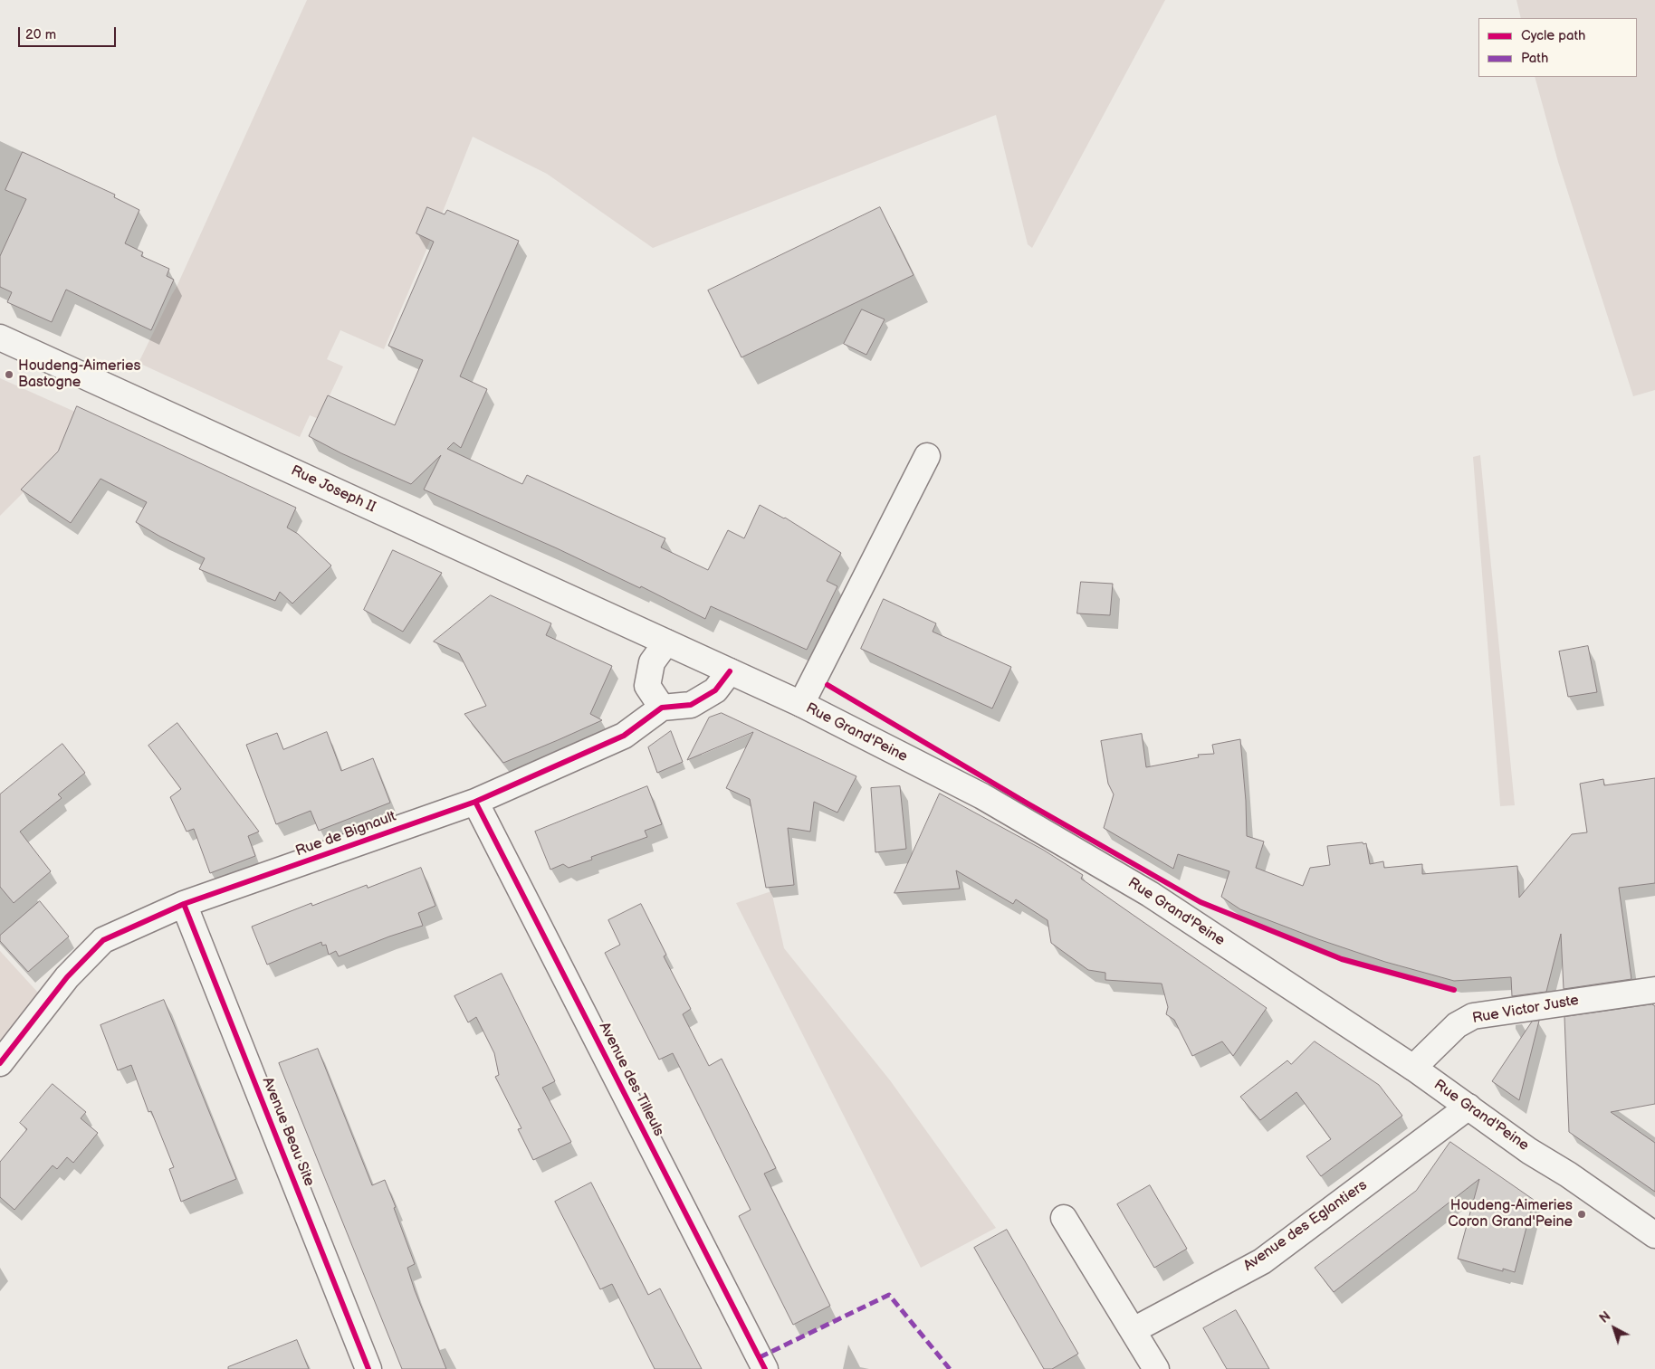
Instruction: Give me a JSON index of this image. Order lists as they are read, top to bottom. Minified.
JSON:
{"streets":{"street":["Rue Joseph II","Rue Grand'Peine","Rue de Bignault","Rue Victor Juste","Avenue des Tilleuls","Avenue Beau Site","Avenue des Eglantiers"]},"crossings":[["Rue Joseph II","Rue Grand'Peine"],["Rue Grand'Peine","Rue Victor Juste"],["Rue Grand'Peine","Avenue des Eglantiers"],["Rue de Bignault","Avenue des Tilleuls"],["Rue de Bignault","Avenue Beau Site"]],"places":["Houdeng-Aimeries Bastogne","Houdeng-Aimeries Coron Grand'Peine"],"legend":["Cycle path","Path"],"scale_bar":"20 m","north":"top left"}
